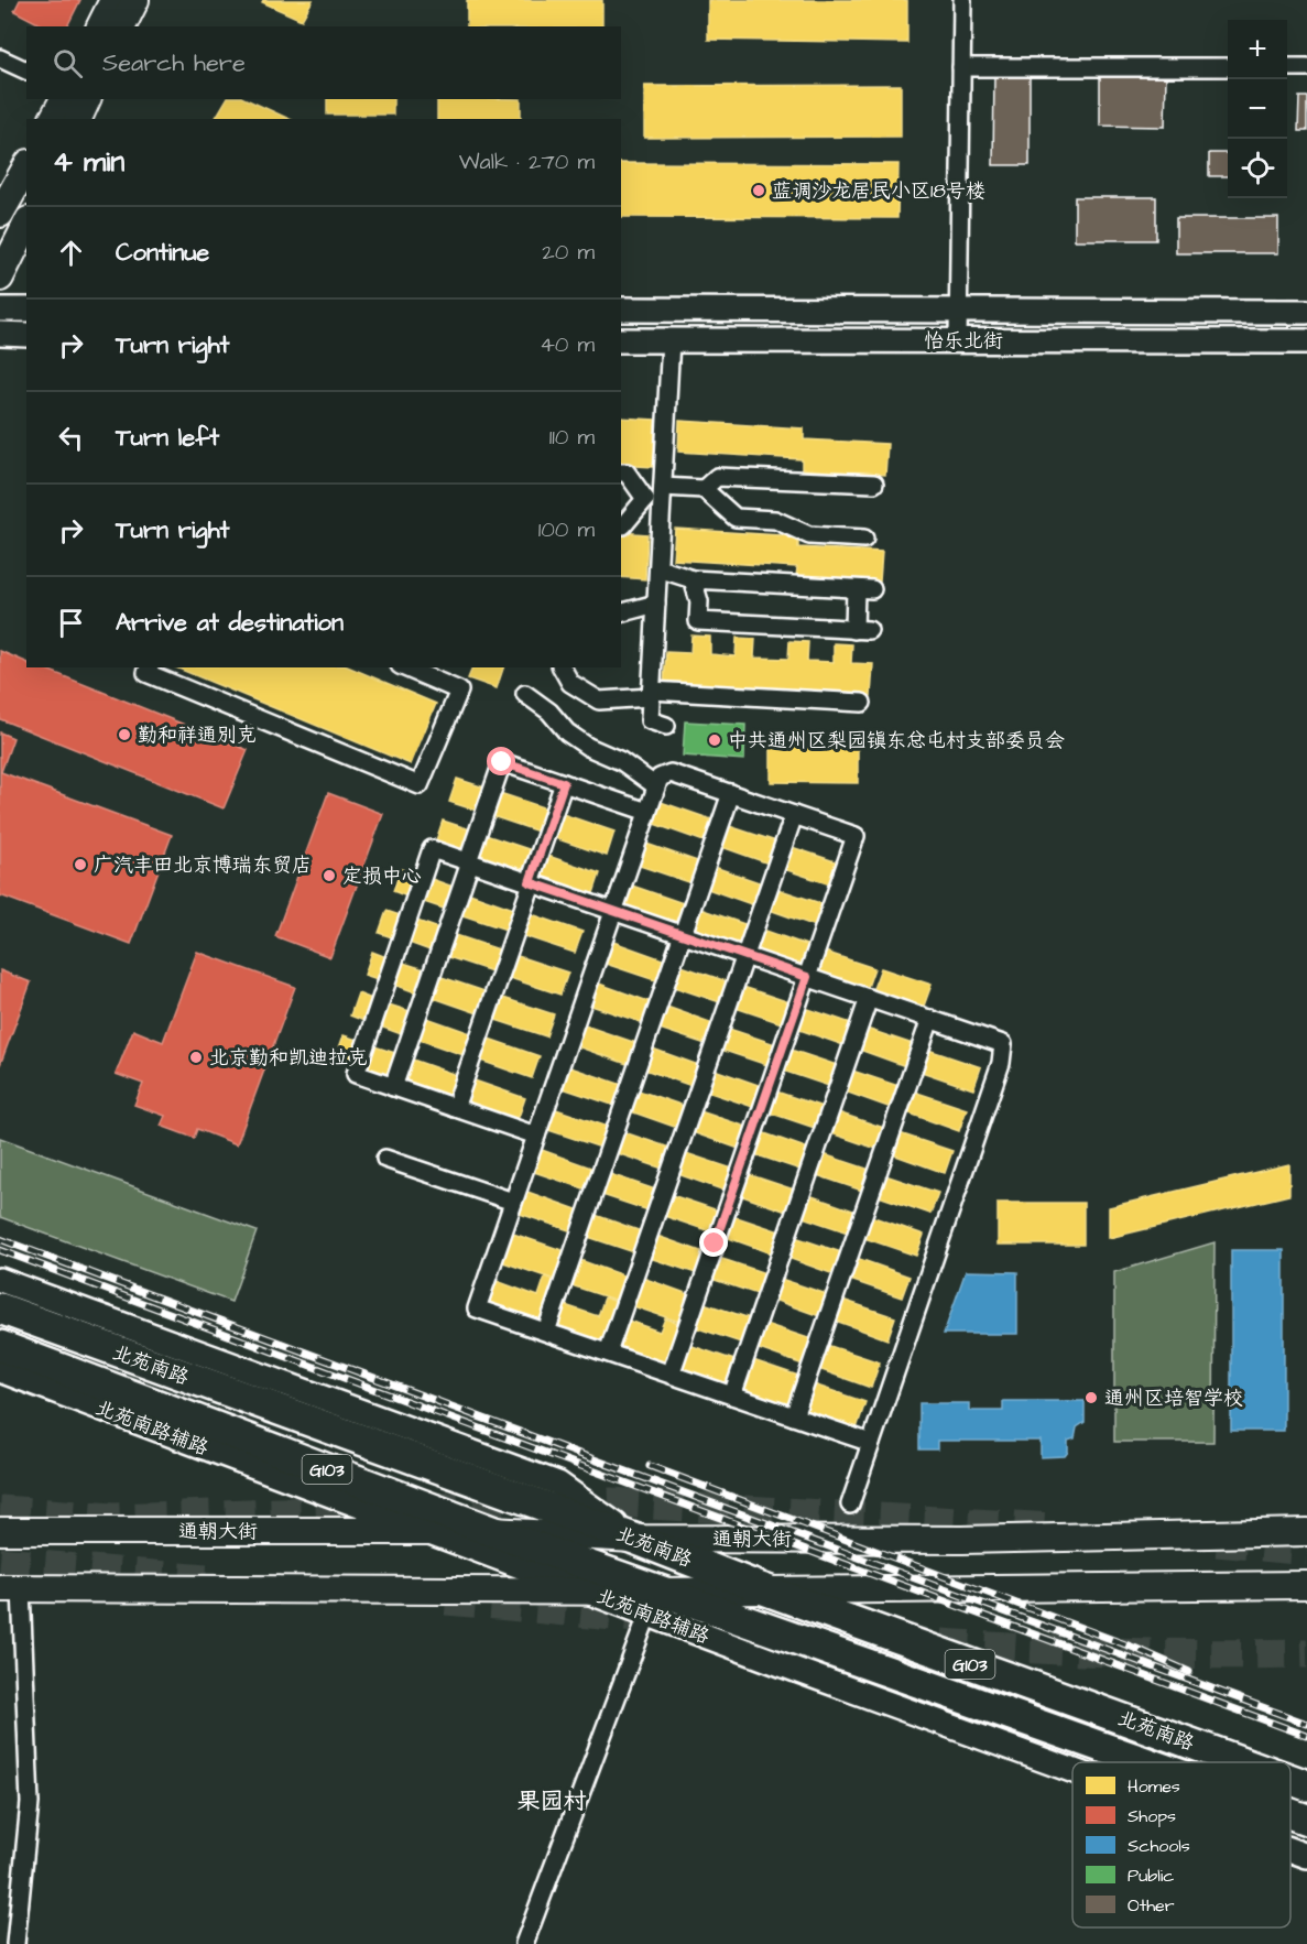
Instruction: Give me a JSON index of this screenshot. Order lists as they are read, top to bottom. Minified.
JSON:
{"streets":{"highway":["北苑南路","G103"],"main road":["通朝大街"],"street":["怡乐北街","北苑南路辅路"]},"crossings":[["北苑南路","北苑南路辅路"],["北苑南路","通朝大街"],["北苑南路辅路","通朝大街"]],"districts":["果园村"],"places":["蓝调沙龙居民小区18号楼","勤和祥通别克","中共通州区梨园镇东总屯村支部委员会","广汽丰田北京博瑞东贸店","定损中心","北京勤和凯迪拉克","通州区培智学校"],"legend":["Homes","Shops","Schools","Public","Other"],"page":{"map_buttons":["+","−"],"search":"Search here","heading":["4 min","Walk · 270 m"],"list":[["Continue","20 m"],["Turn right","40 m"],["Turn left","110 m"],["Turn right","100 m"],"Arrive at destination"]}}
